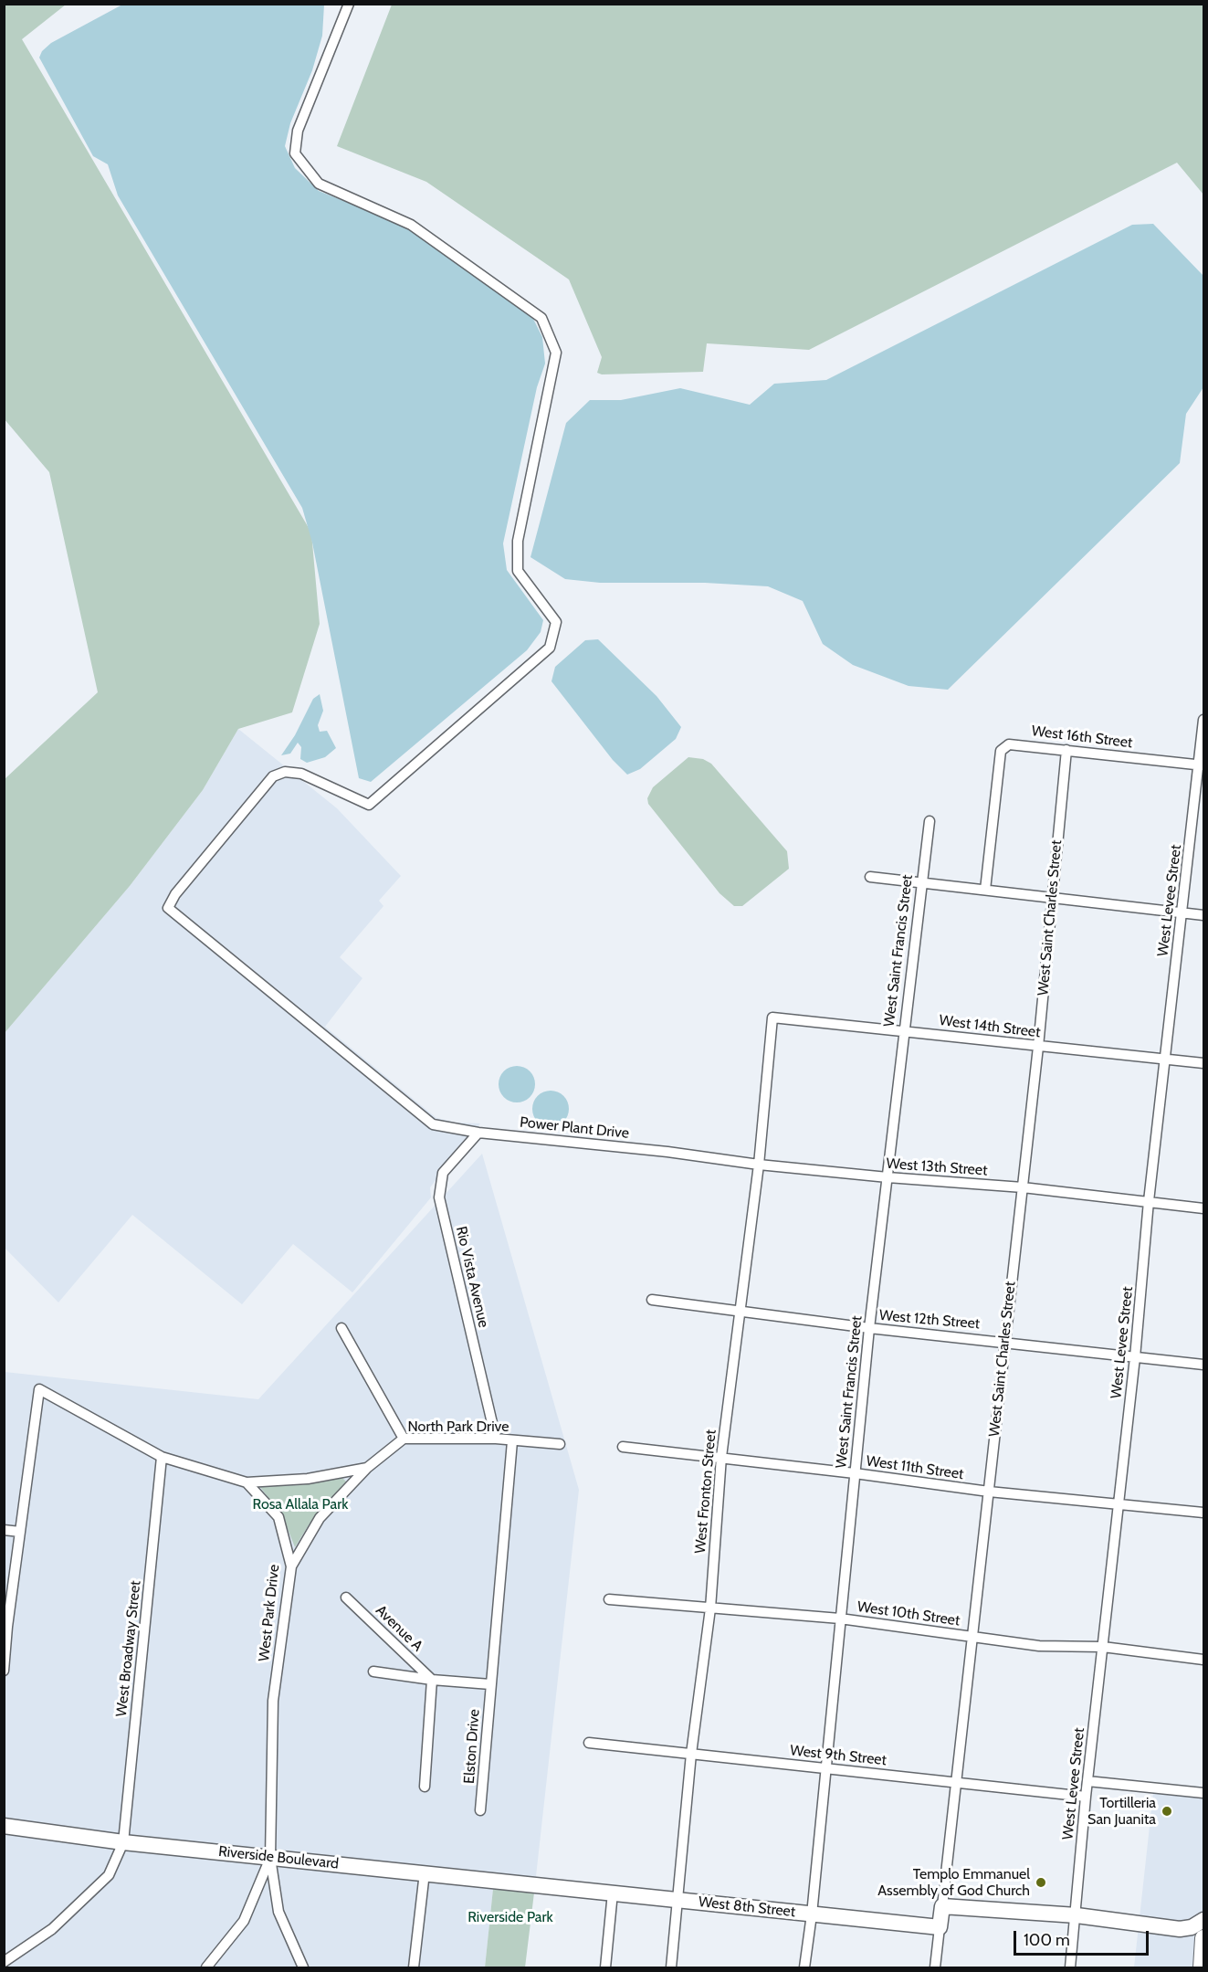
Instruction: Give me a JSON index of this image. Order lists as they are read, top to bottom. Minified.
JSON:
{"streets":{"street":["West 16th Street","West Levee Street","West Saint Charles Street","West Saint Francis Street","West 14th Street","Power Plant Drive","West 13th Street","Rio Vista Avenue","West 12th Street","North Park Drive","West 11th Street","West Fronton Street","West Park Drive","West 10th Street","Avenue A","West Broadway Street","Elston Drive","West 9th Street","Riverside Boulevard","West 8th Street"]},"crossings":[["West 16th Street","West Levee Street"],["West 16th Street","West Saint Charles Street"],["West Levee Street","West 14th Street"],["West Levee Street","West 13th Street"],["West Levee Street","West 12th Street"],["West Levee Street","West 11th Street"],["West Levee Street","West 10th Street"],["West Levee Street","West 9th Street"],["West Saint Charles Street","West 14th Street"],["West Saint Charles Street","West 13th Street"],["West Saint Charles Street","West 12th Street"],["West Saint Charles Street","West 11th Street"],["West Saint Charles Street","West 10th Street"],["West Saint Charles Street","West 9th Street"],["West Saint Charles Street","West 8th Street"],["West Saint Francis Street","West 14th Street"],["West Saint Francis Street","West 13th Street"],["West Saint Francis Street","West 12th Street"],["West Saint Francis Street","West 11th Street"],["West Saint Francis Street","West 10th Street"],["West Saint Francis Street","West 9th Street"],["West Saint Francis Street","West 8th Street"],["West 14th Street","West Fronton Street"],["Power Plant Drive","West 13th Street"],["Power Plant Drive","Rio Vista Avenue"],["West 13th Street","West Fronton Street"],["Rio Vista Avenue","North Park Drive"],["West 12th Street","West Fronton Street"],["North Park Drive","West Park Drive"],["West 11th Street","West Fronton Street"],["West Fronton Street","West 10th Street"],["West Fronton Street","West 9th Street"],["West Fronton Street","West 8th Street"],["West Park Drive","Riverside Boulevard"],["Avenue A","Elston Drive"],["West Broadway Street","Riverside Boulevard"],["Riverside Boulevard","West 8th Street"]],"parks":["Rosa Allala Park","Riverside Park"],"places":["Tortilleria San Juanita","Templo Emmanuel Assembly of God Church"],"scale_bar":"100 m"}
